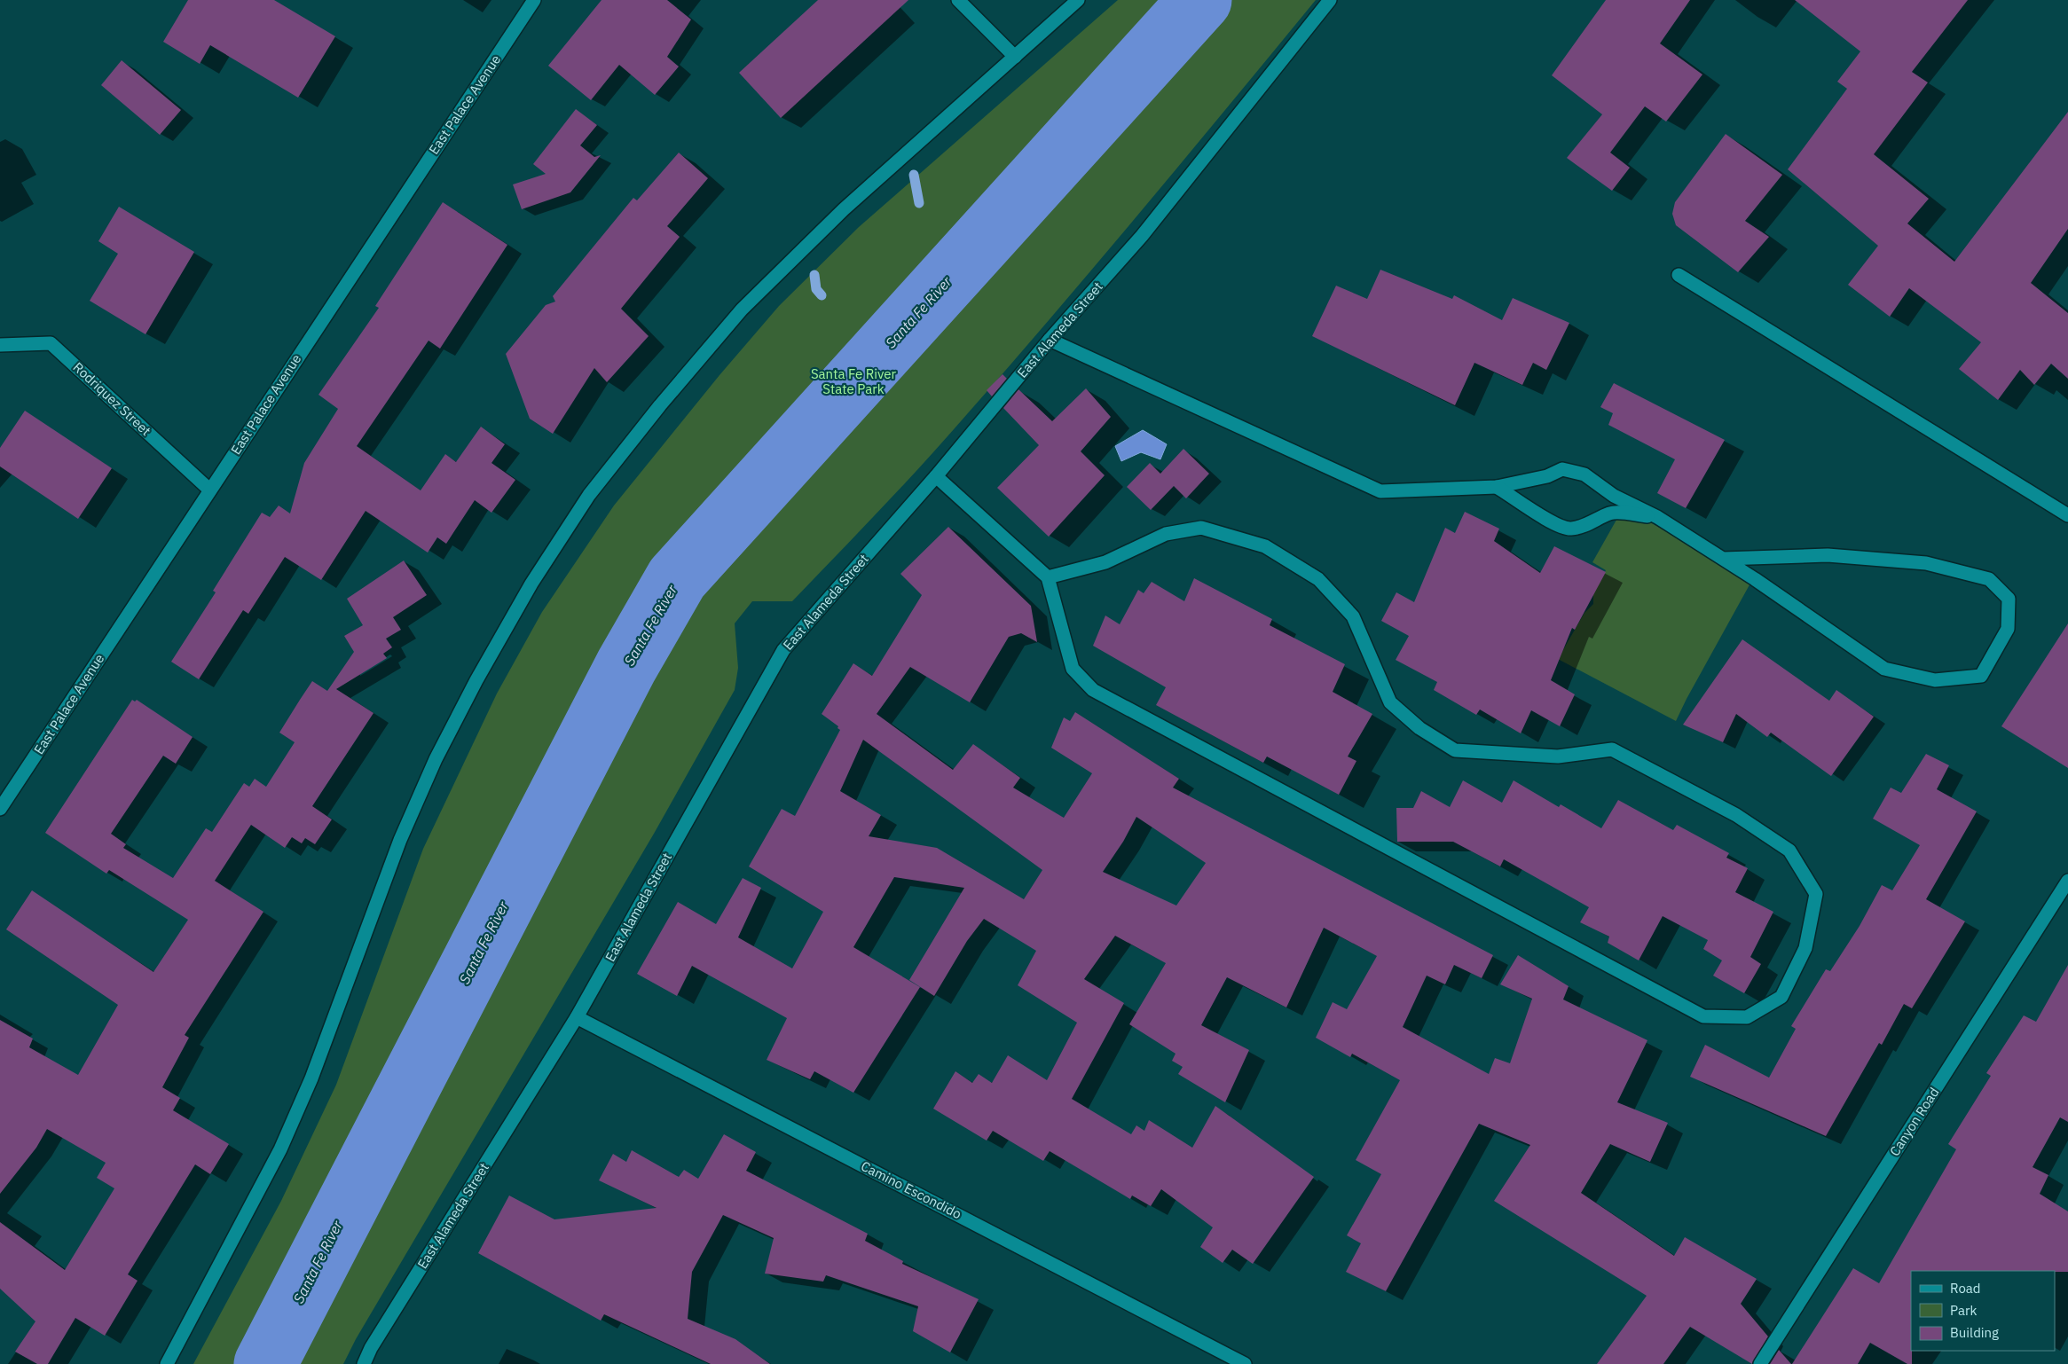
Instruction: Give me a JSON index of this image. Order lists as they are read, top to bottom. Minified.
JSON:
{"streets":{"street":["East Palace Avenue","East Alameda Street","Rodriquez Street","Canyon Road","Camino Escondido"]},"crossings":[["East Palace Avenue","Rodriquez Street"],["East Alameda Street","Camino Escondido"]],"water":["Santa Fe River"],"parks":["Santa Fe River State Park"],"legend":["Road","Park","Building"]}
